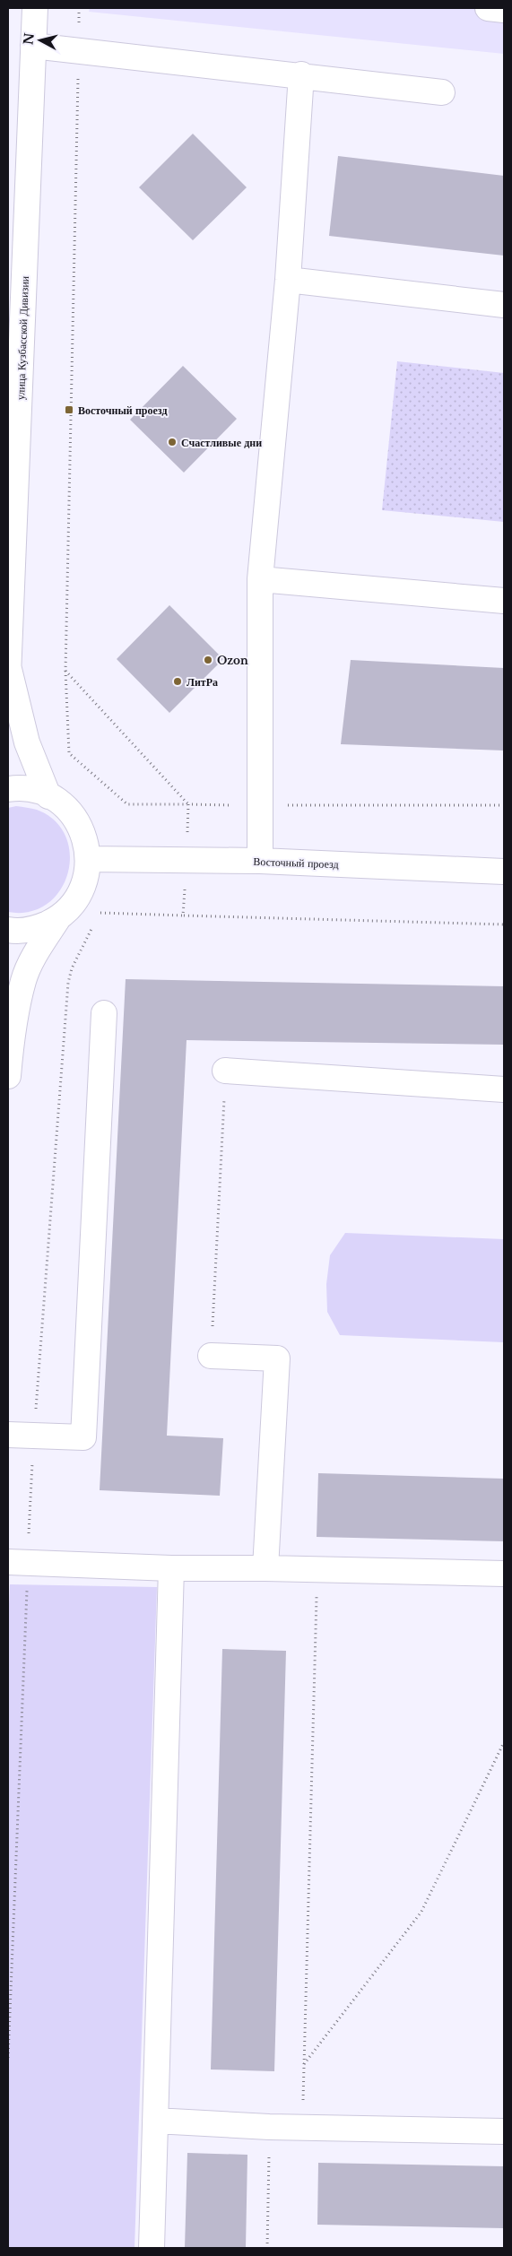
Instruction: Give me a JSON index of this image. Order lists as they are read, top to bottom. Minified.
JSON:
{"streets":{"street":["улица Кузбасской Дивизии","Восточный проезд"]},"places":{"transit":["Восточный проезд"],"other":["Счастливые дни","Ozon","ЛитРа"]},"north":"left"}
